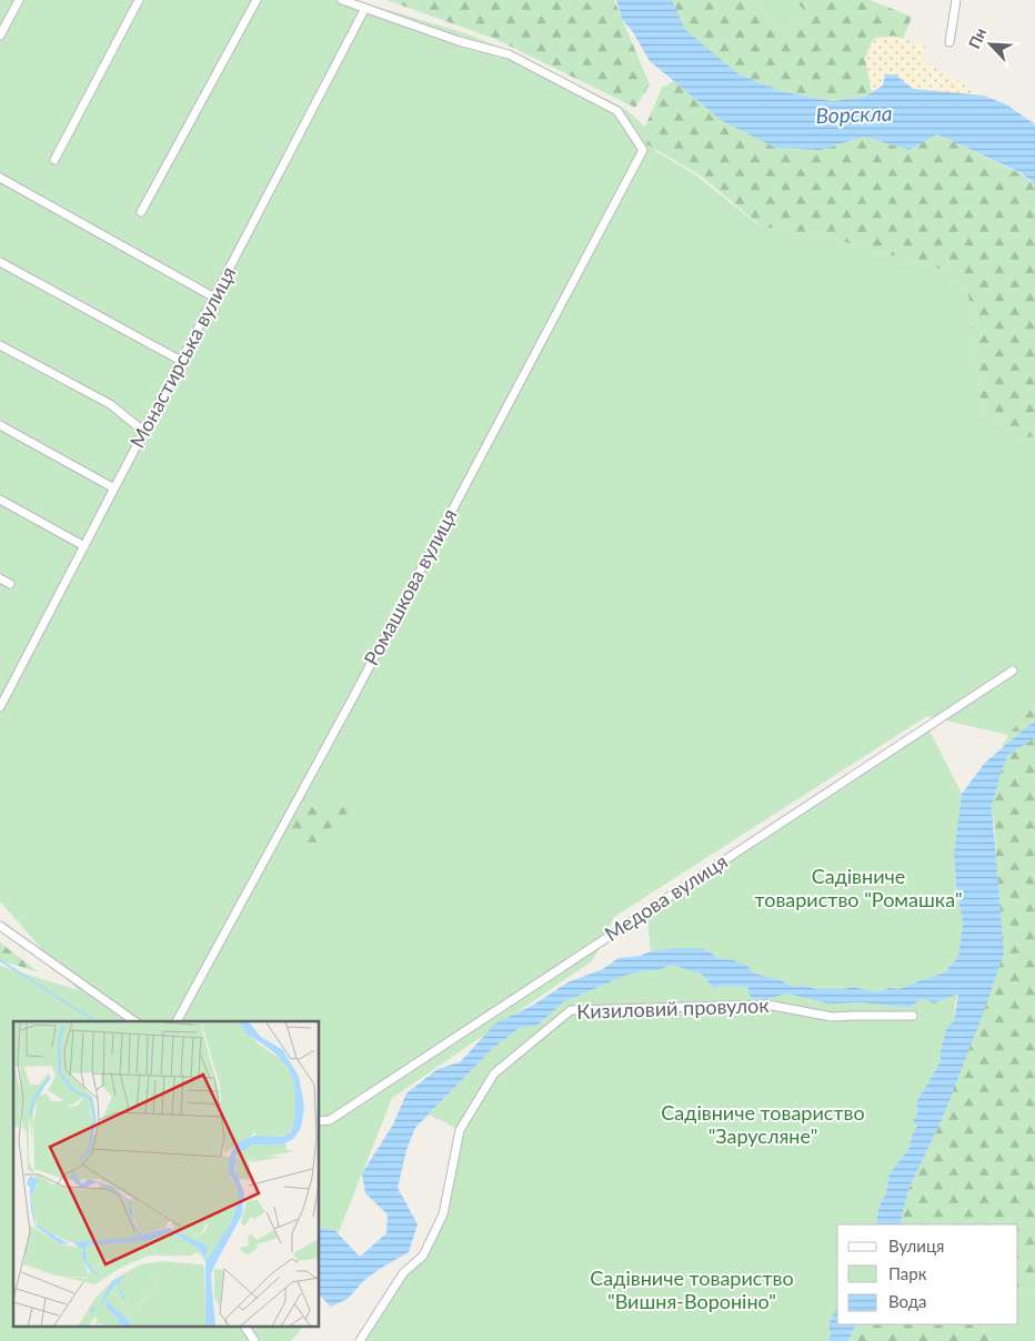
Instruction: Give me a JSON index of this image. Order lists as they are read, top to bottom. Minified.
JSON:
{"streets":{"street":["Монастирська вулиця","Ромашкова вулиця","Медова вулиця","Кизиловий провулок"]},"crossings":[["Монастирська вулиця","Ромашкова вулиця"]],"water":["Ворскла"],"parks":["Садівниче товариство \"Ромашка\"","Садівниче товариство \"Зарусляне\"","Садівниче товариство \"Вишня-Вороніно\""],"legend":["Вулиця","Парк","Вода"],"north":"top left"}
